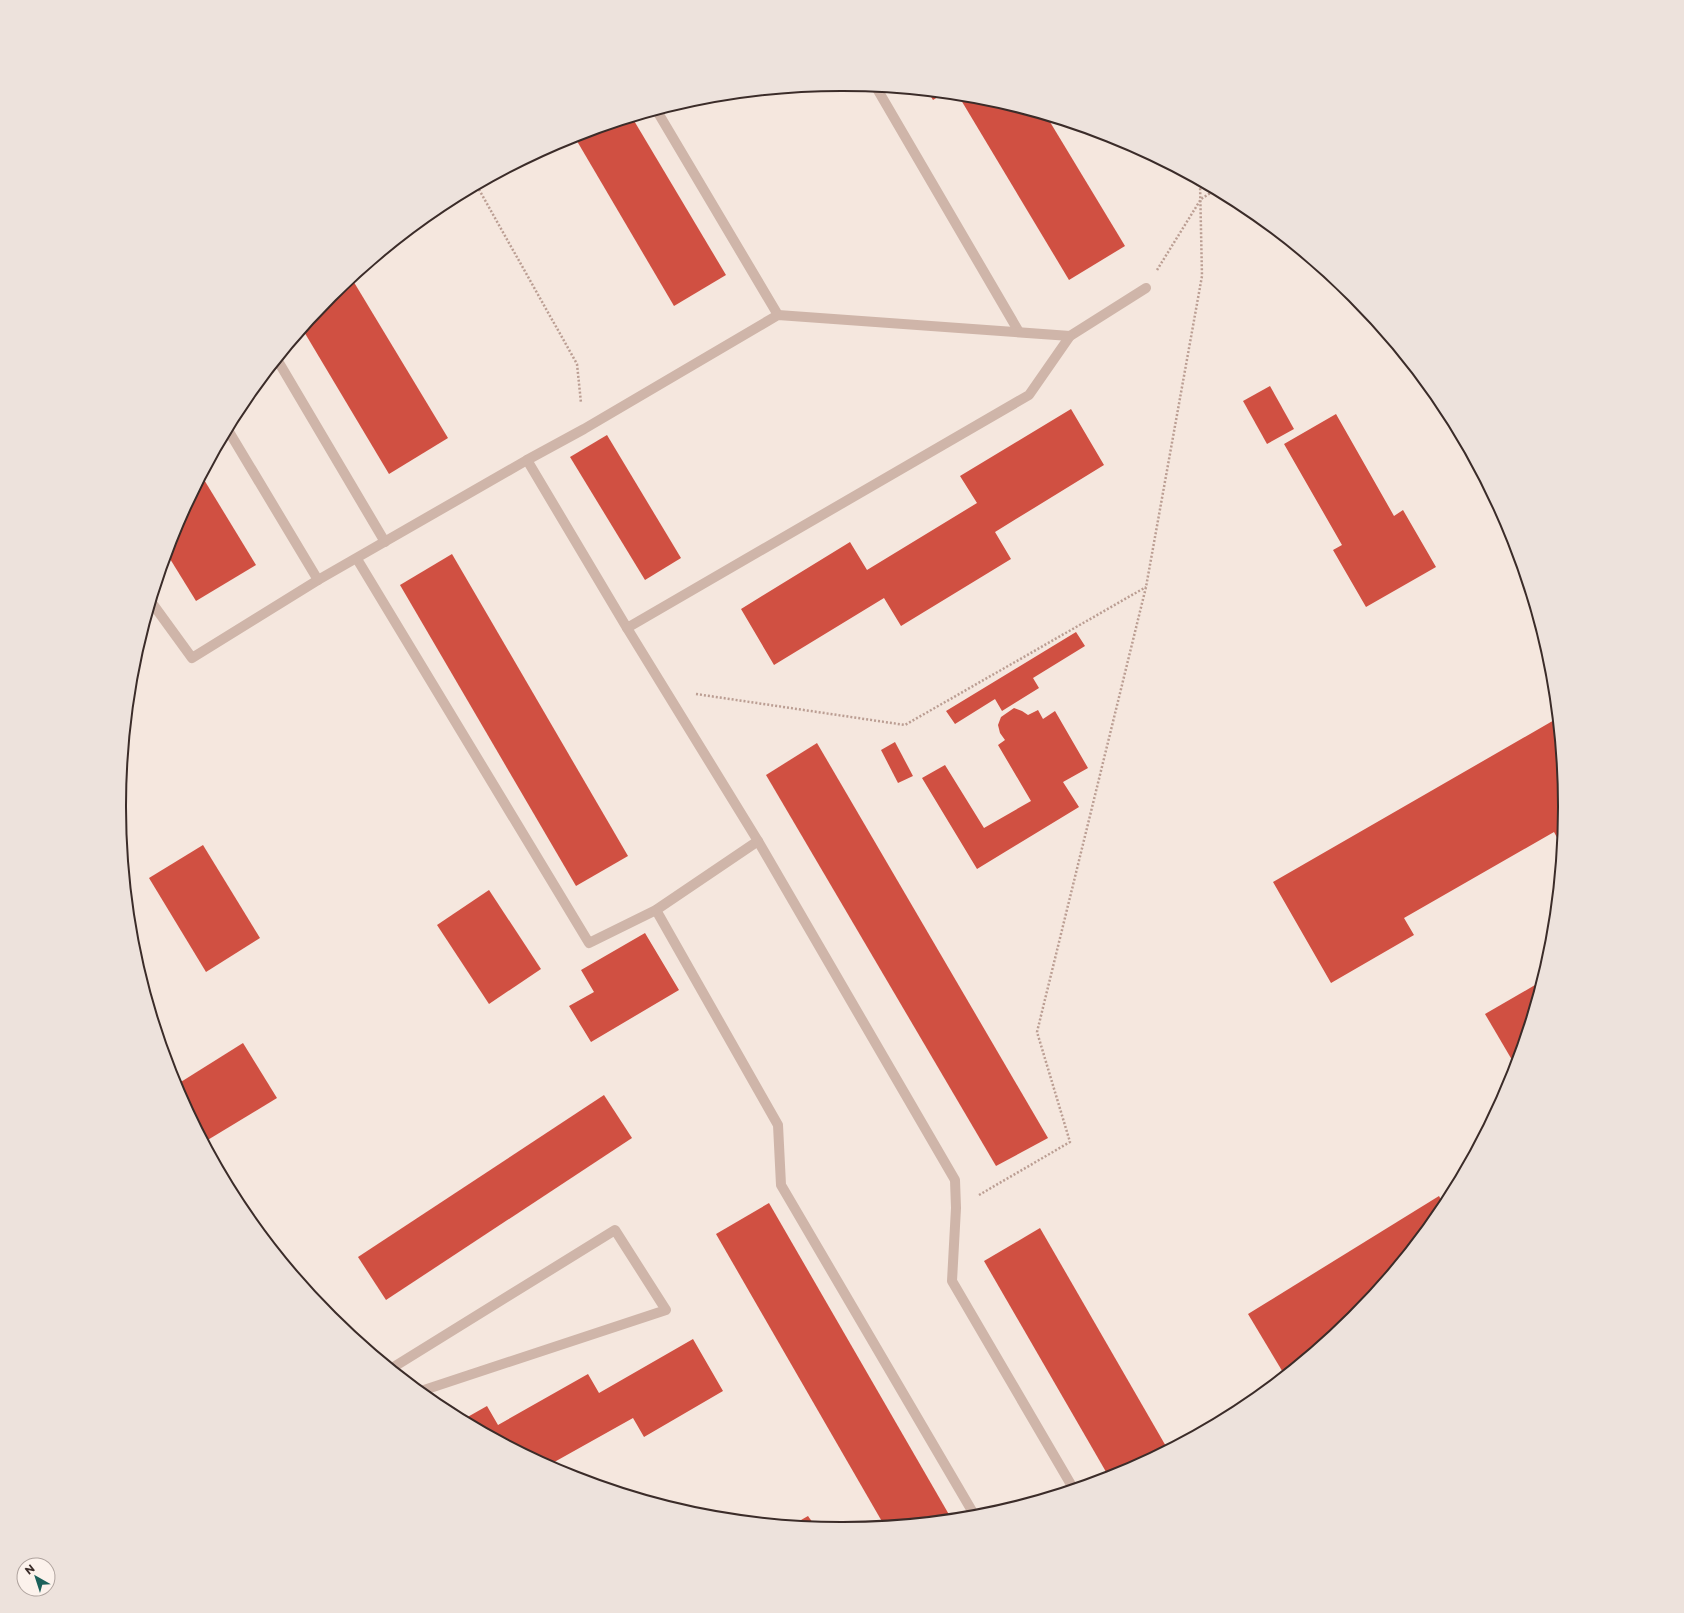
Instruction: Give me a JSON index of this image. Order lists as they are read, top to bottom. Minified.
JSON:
{"north":"top left"}
